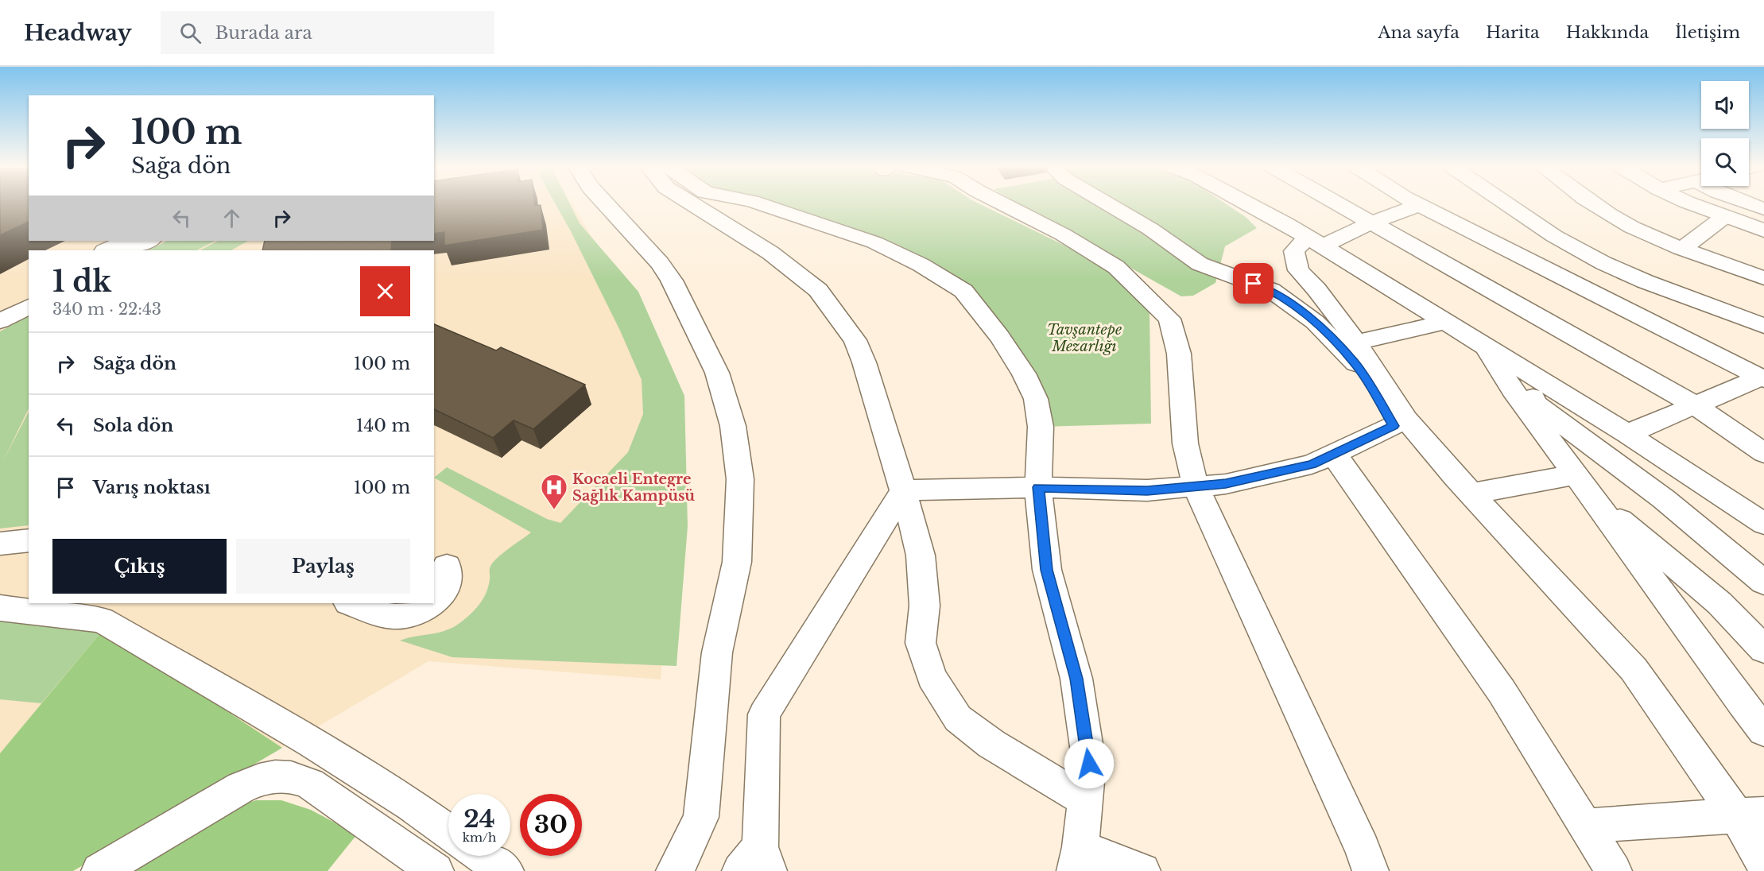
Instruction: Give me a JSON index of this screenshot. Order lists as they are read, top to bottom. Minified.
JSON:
{"parks":["Tavşantepe Mezarlığı"],"places":{"hospital":["Kocaeli Entegre Sağlık Kampüsü"]},"page":{"header":"Headway","search":"Burada ara","nav":["Ana sayfa","Harita","Hakkında","İletişim"],"turn":["100 m","Sağa dön"],"heading":["1 dk","340 m · 22:43"],"list":[{"name":"Sağa dön","value":"100 m"},{"name":"Sola dön","value":"140 m"},{"name":"Varış noktası","value":"100 m"}],"buttons":["Çıkış","Paylaş"],"speed":"24 km/h","limit":"30"}}
